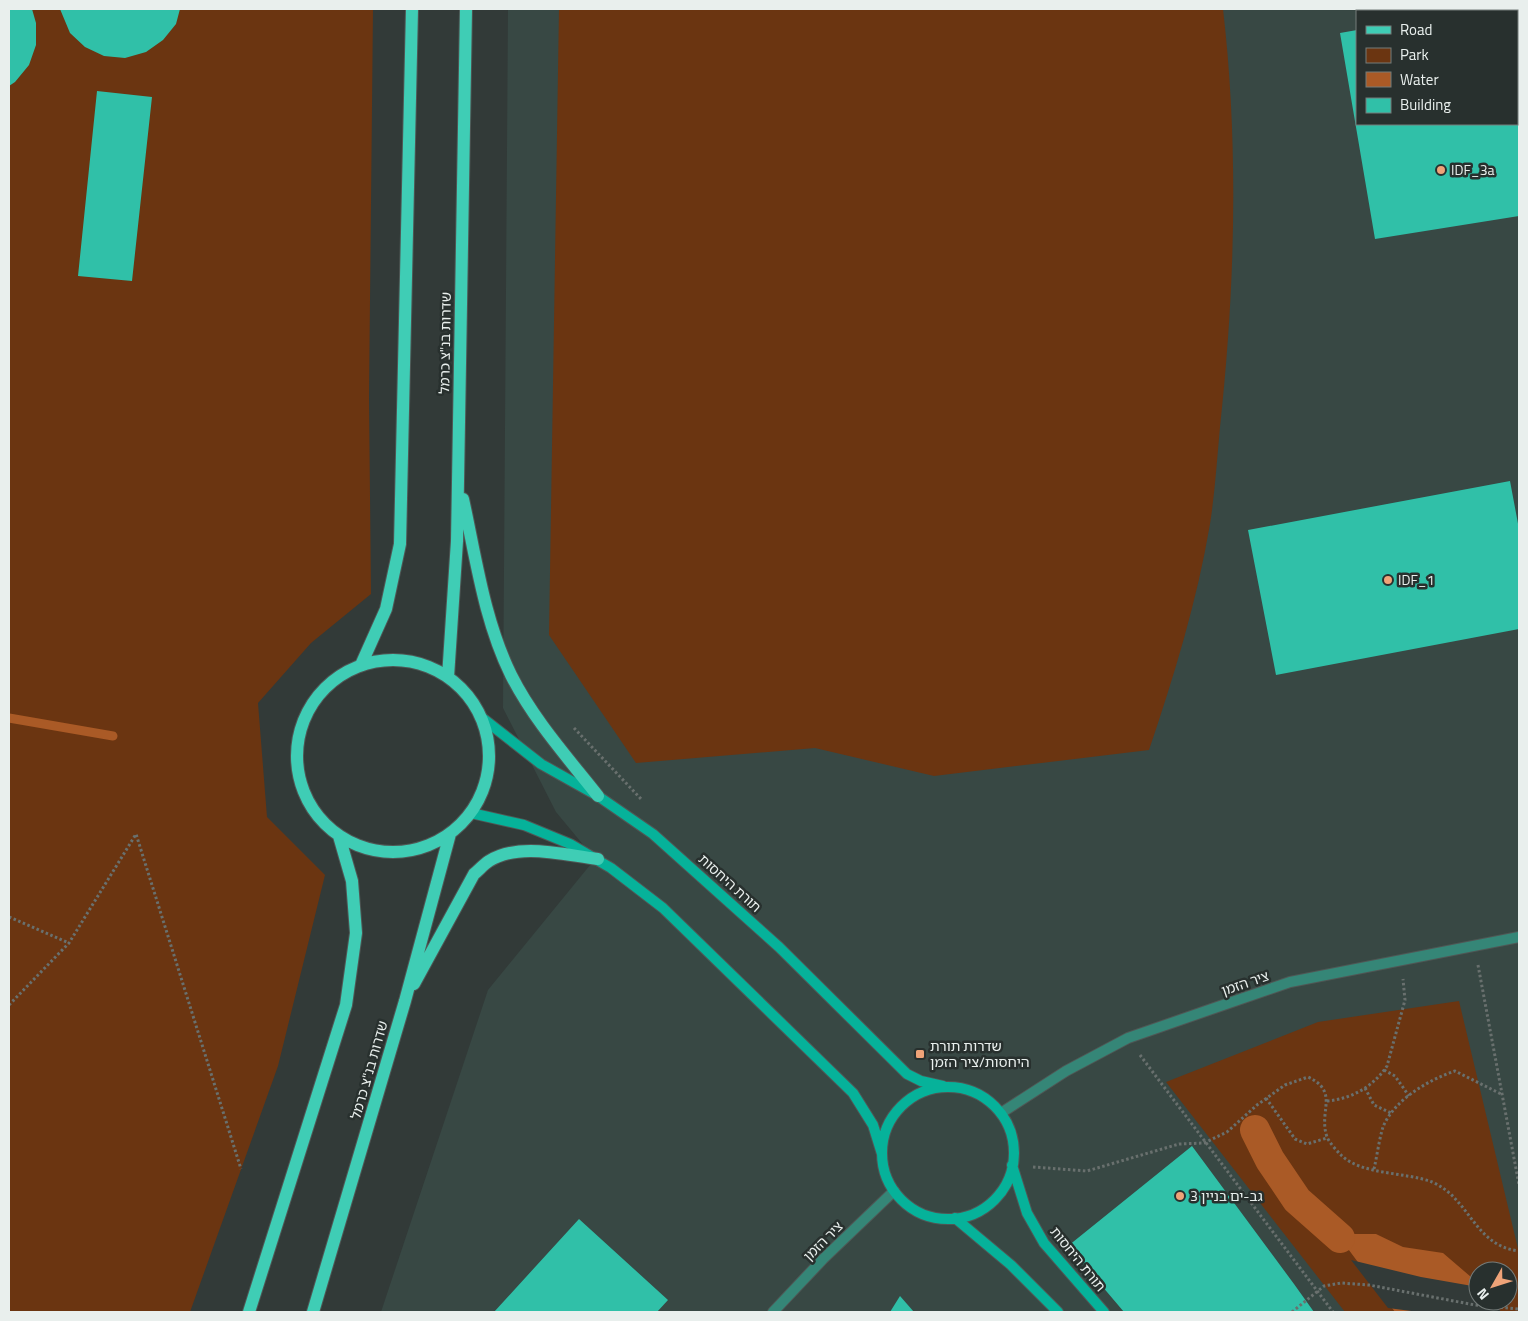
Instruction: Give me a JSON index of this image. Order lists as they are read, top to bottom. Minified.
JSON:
{"streets":{"main road":["שדרות בנ\"צ כרמל"],"street":["תורת היחסות","ציר הזמן"]},"crossings":[["תורת היחסות","ציר הזמן"]],"places":{"other":["IDF_3a","IDF_1","גב-ים בניין 3"],"transit":["שדרות תורת היחסות/ציר הזמן"]},"legend":["Road","Park","Water","Building"],"north":"bottom left"}
